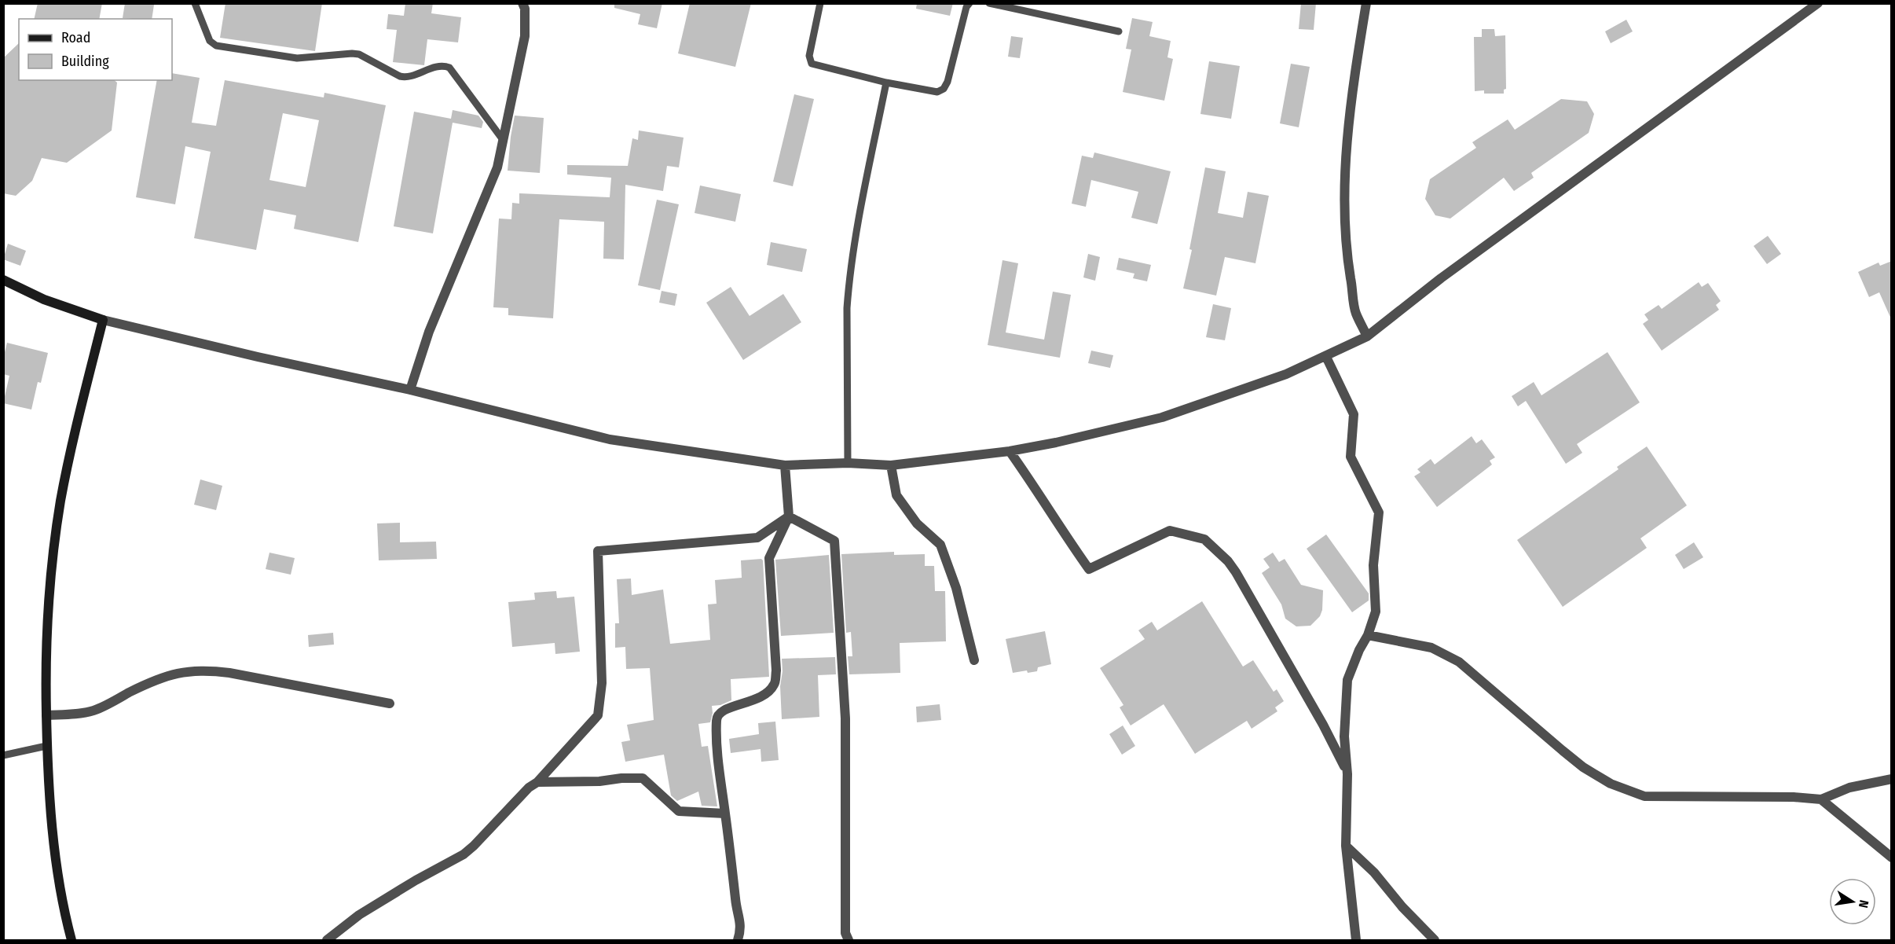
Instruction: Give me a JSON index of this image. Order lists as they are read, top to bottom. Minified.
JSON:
{"legend":["Road","Building"],"north":"right"}
